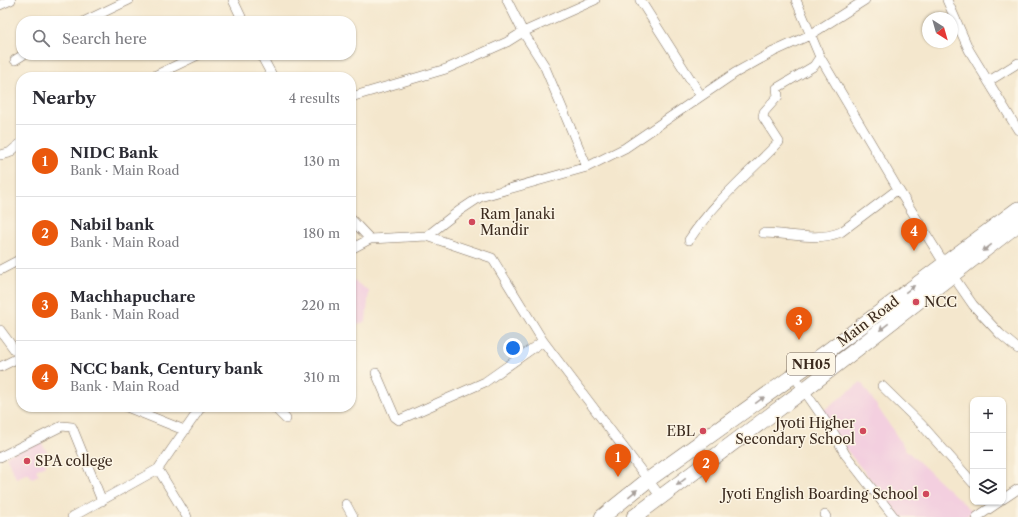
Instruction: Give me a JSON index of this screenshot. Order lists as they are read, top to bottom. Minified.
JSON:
{"streets":{"main road":["Main Road","NH05"]},"places":["Ram Janaki Mandir","NCC","EBL","Jyoti Higher Secondary School","SPA college","Jyoti English Boarding School"],"north":"bottom right","page":{"search":"Search here","heading":["Nearby","4 results"],"list":[{"mark":"1","name":"NIDC Bank","note":"Bank · Main Road","value":"130 m"},{"mark":"2","name":"Nabil bank","note":"Bank · Main Road","value":"180 m"},{"mark":"3","name":"Machhapuchare","note":"Bank · Main Road","value":"220 m"},{"mark":"4","name":"NCC bank, Century bank","note":"Bank · Main Road","value":"310 m"}],"pins":["4","3","1","2"],"map_buttons":["+","−"]}}
